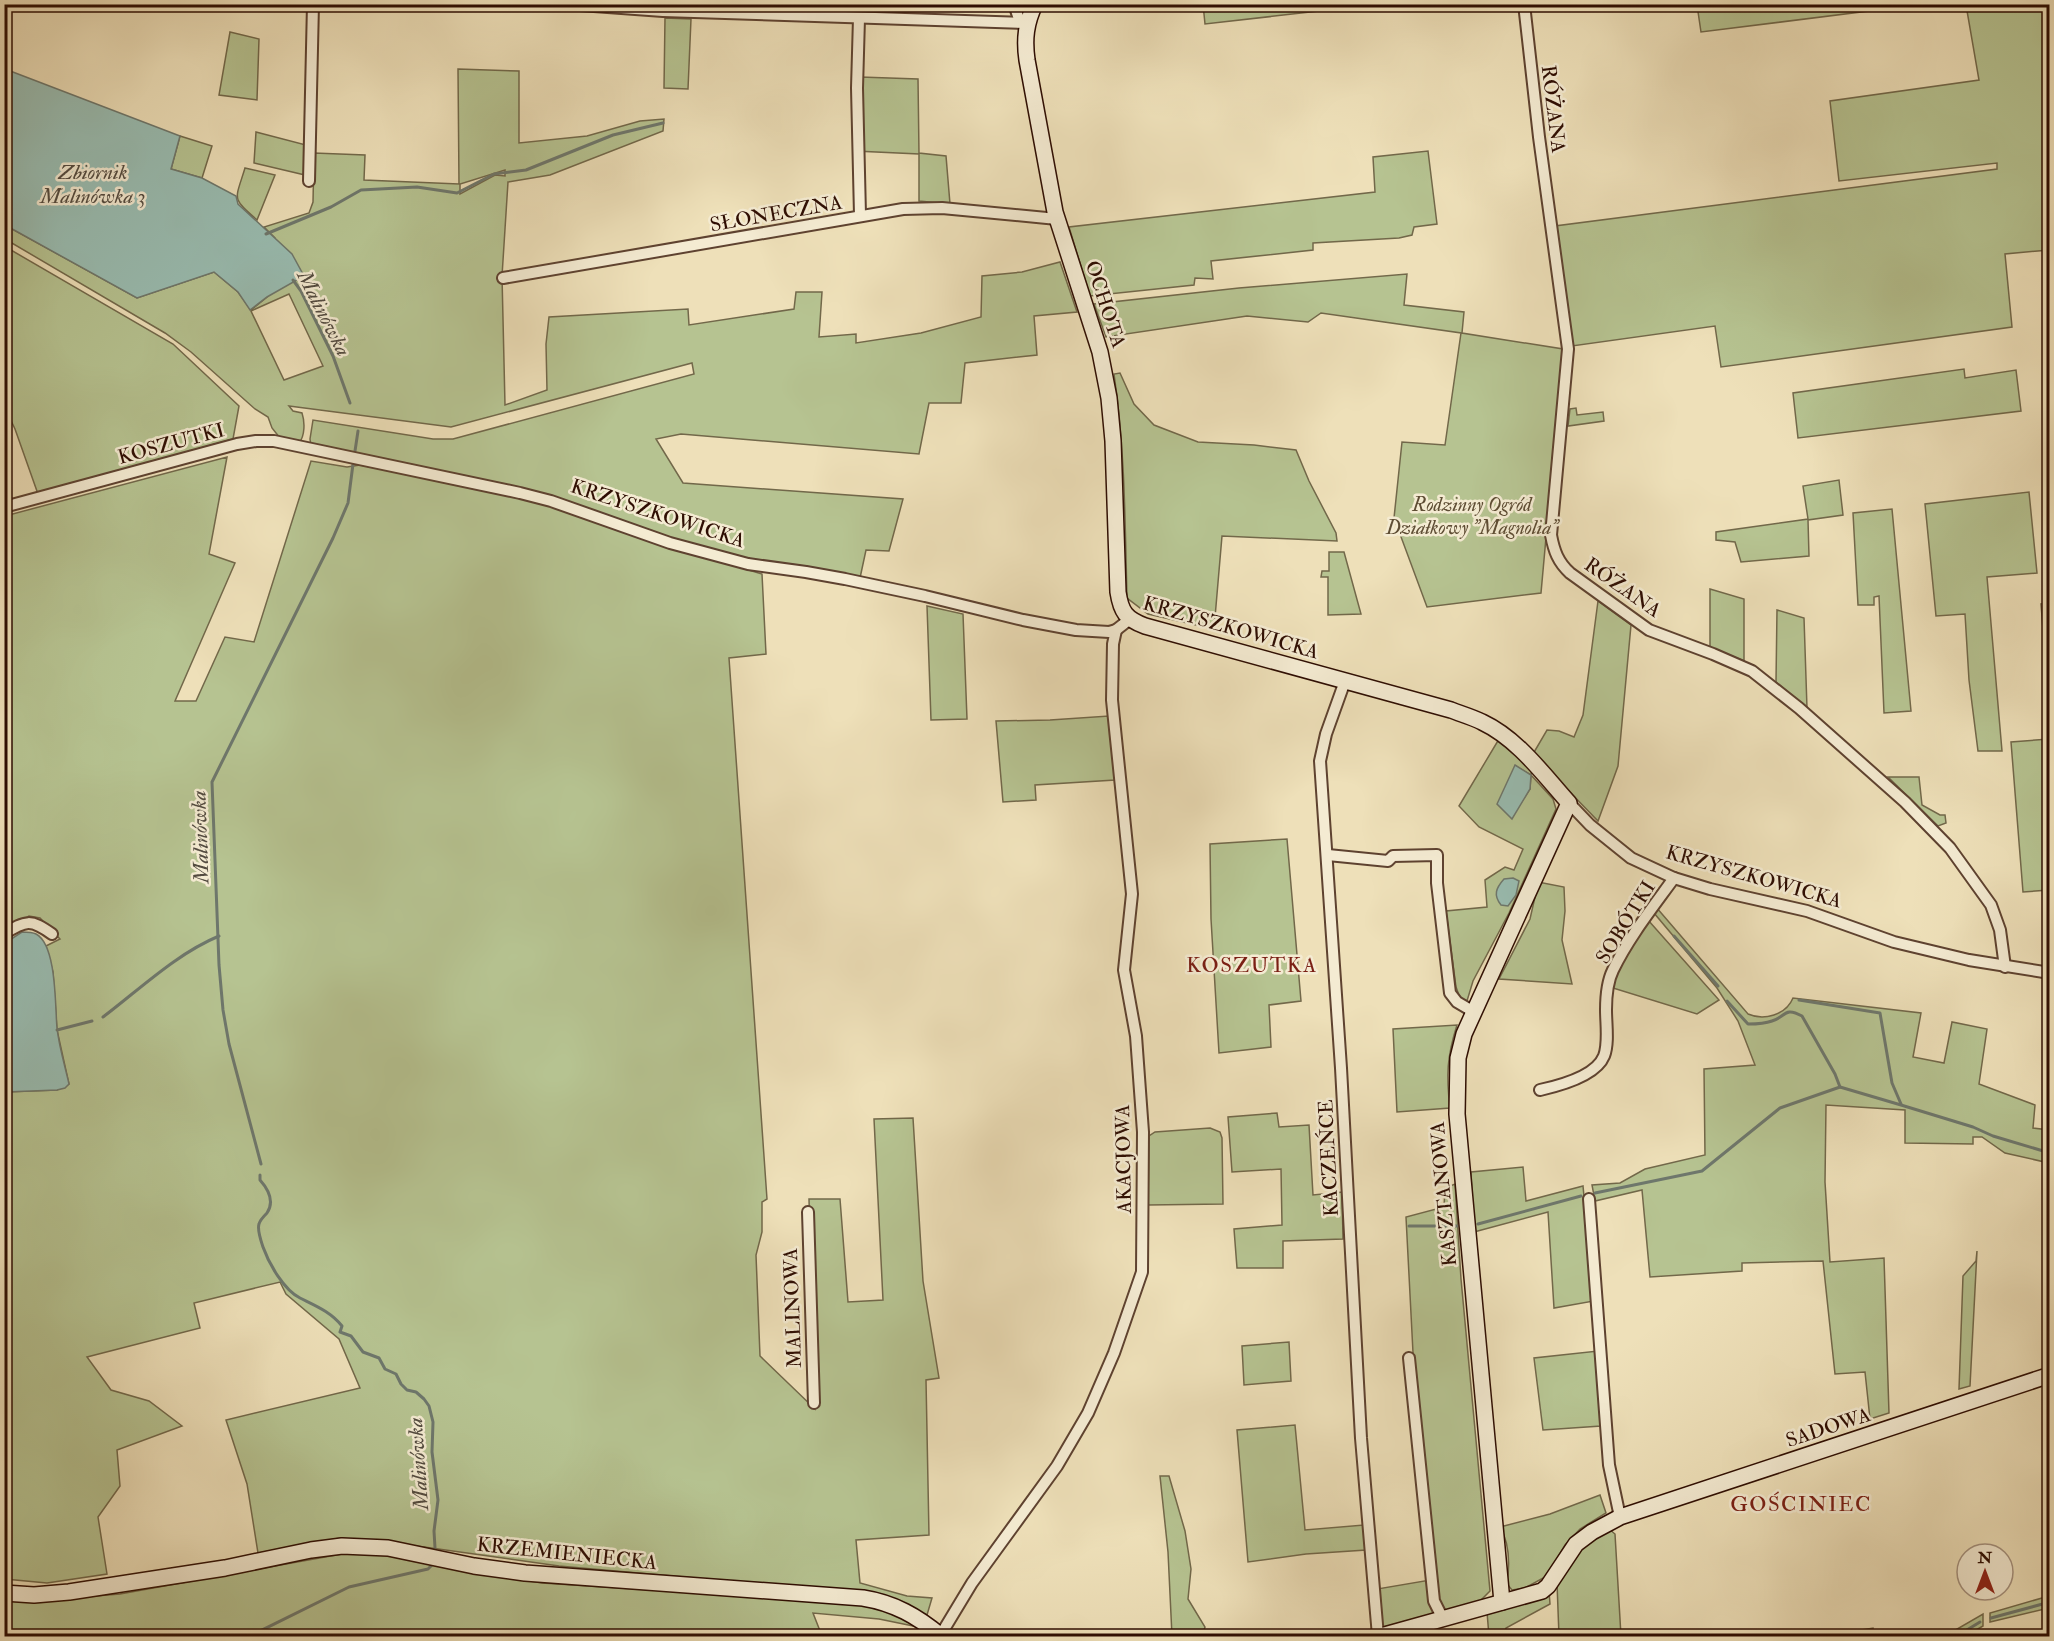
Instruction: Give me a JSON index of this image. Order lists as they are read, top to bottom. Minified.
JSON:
{"streets":{"street":["RÓŻANA","SŁONECZNA","OCHOTA","KOSZUTKI","KRZYSZKOWICKA","SOBÓTKI","KACZEŃCE","AKACJOWA","KASZTANOWA","MALINOWA","SADOWA","KRZEMIENIECKA"]},"crossings":[["RÓŻANA","KRZYSZKOWICKA"],["SŁONECZNA","OCHOTA"],["OCHOTA","KRZYSZKOWICKA"],["KOSZUTKI","KRZYSZKOWICKA"],["KRZYSZKOWICKA","SOBÓTKI"],["KRZYSZKOWICKA","KACZEŃCE"],["KRZYSZKOWICKA","AKACJOWA"],["KRZYSZKOWICKA","KASZTANOWA"],["KACZEŃCE","SADOWA"],["AKACJOWA","KRZEMIENIECKA"],["KASZTANOWA","SADOWA"]],"districts":["KOSZUTKA","GOŚCINIEC"],"water":["Zbiornik Malinówka 3","Malinówka"],"parks":["Rodzinny Ogród Działkowy \"Magnolia\""],"north":"top"}
